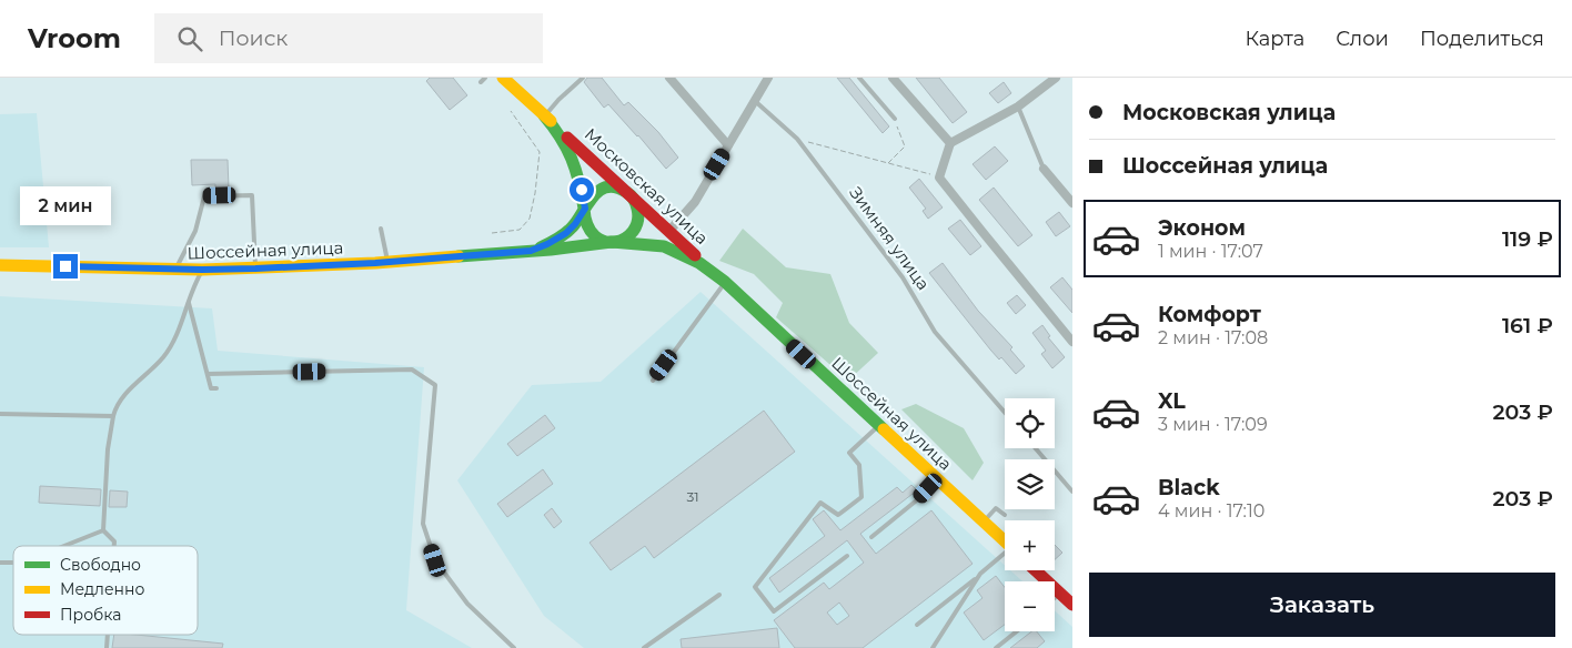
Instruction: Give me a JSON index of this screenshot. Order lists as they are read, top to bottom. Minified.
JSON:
{"streets":{"main road":["Московская улица","Шоссейная улица"],"lane":["Зимняя улица"]},"crossings":[["Московская улица","Шоссейная улица"]],"house_numbers":["31"],"legend":["Свободно","Медленно","Пробка"],"page":{"header":"Vroom","search":"Поиск","nav":["Карта","Слои","Поделиться"],"banner":["Московская улица","Шоссейная улица"],"bubble":"2 мин","list":[{"name":"Эконом","note":"1 мин · 17:07","value":"119 ₽"},{"name":"Комфорт","note":"2 мин · 17:08","value":"161 ₽"},{"name":"XL","note":"3 мин · 17:09","value":"203 ₽"},{"name":"Black","note":"4 мин · 17:10","value":"203 ₽"}],"map_buttons":["+","−"],"buttons":"Заказать"}}
